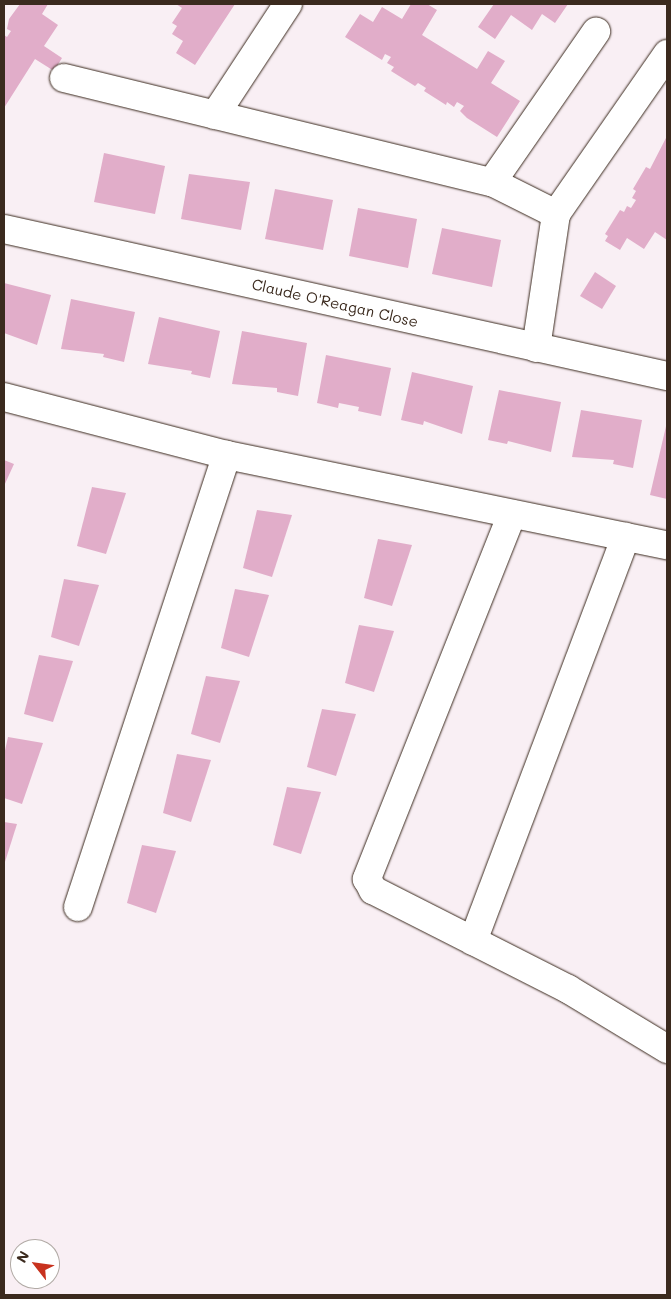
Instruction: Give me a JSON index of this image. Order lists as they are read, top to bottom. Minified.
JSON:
{"streets":{"street":["Claude O'Reagan Close"]},"north":"top left"}
